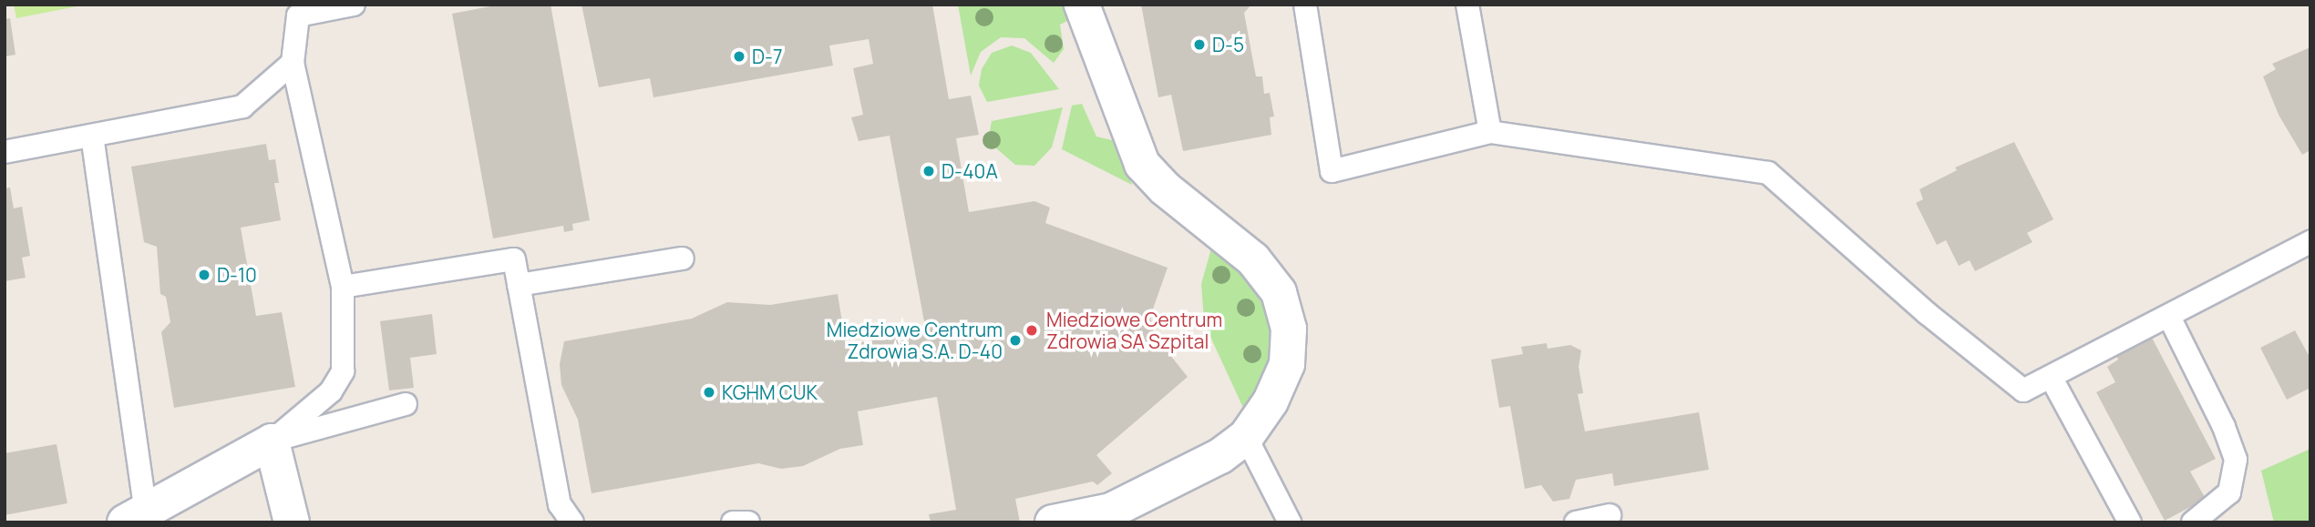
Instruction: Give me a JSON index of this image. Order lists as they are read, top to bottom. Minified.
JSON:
{"places":["D-5","D-7","D-40A","D-10","Miedziowe Centrum Zdrowia SA Szpital","Miedziowe Centrum Zdrowia S.A. D-40","KGHM CUK"]}
